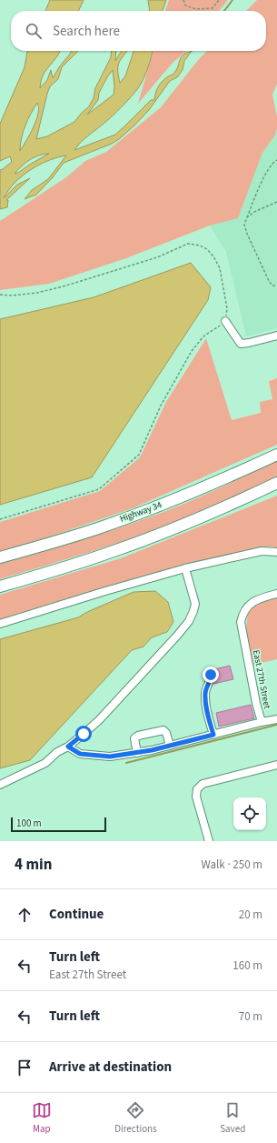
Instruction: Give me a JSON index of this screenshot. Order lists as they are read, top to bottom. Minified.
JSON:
{"streets":{"highway":["Highway 34"],"street":["East 27th Street"]},"scale_bar":"100 m","page":{"search":"Search here","scale":"100 m","heading":["4 min","Walk · 250 m"],"list":[["Continue","20 m"],["Turn left","East 27th Street","160 m"],["Turn left","70 m"],"Arrive at destination"],"nav":["Map","Directions","Saved"]}}
